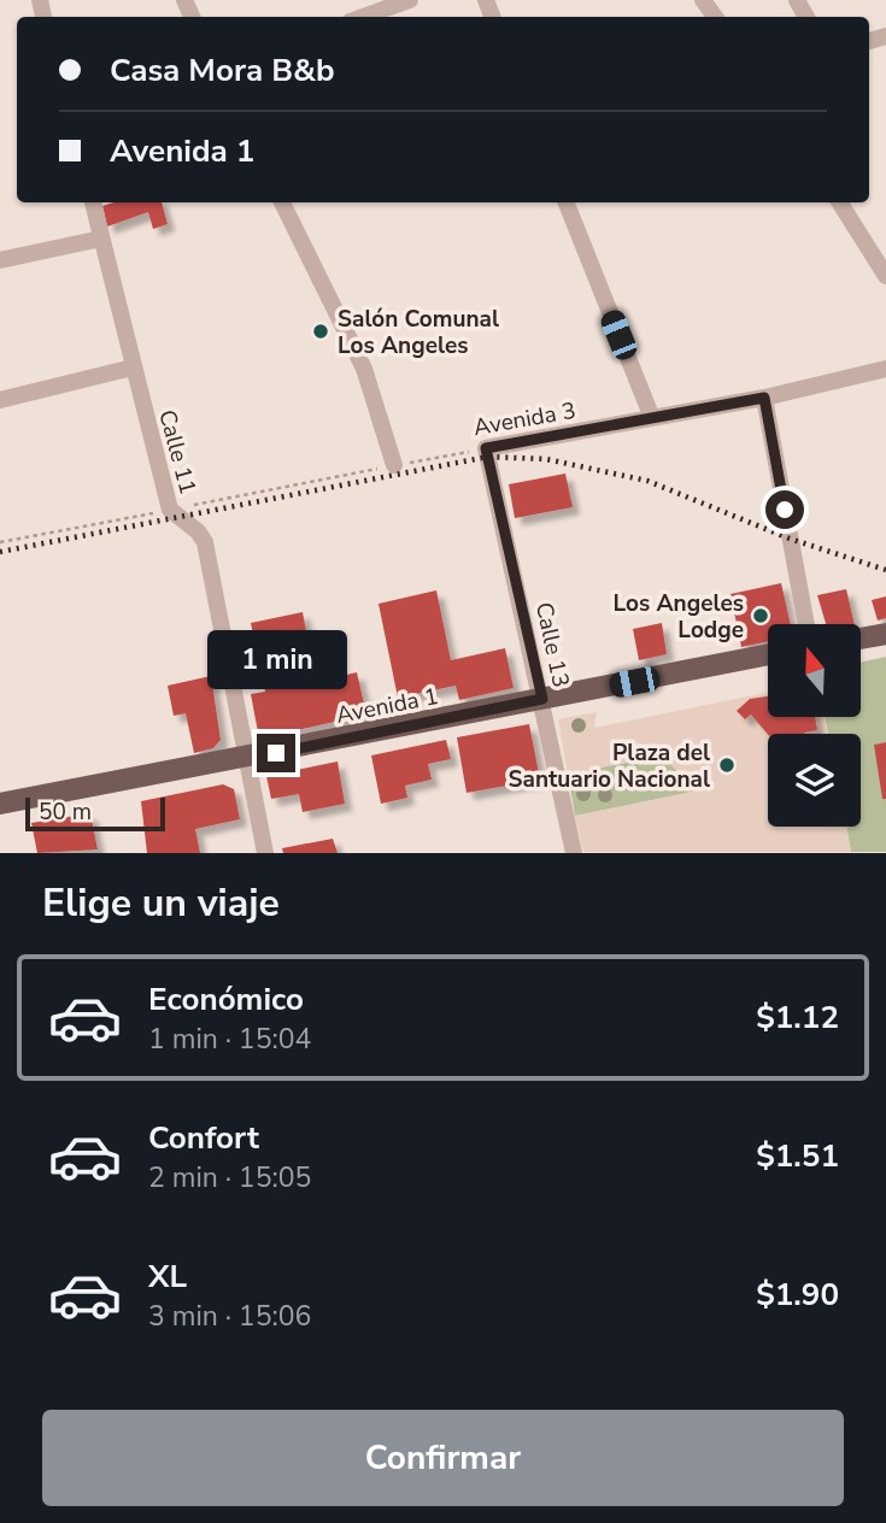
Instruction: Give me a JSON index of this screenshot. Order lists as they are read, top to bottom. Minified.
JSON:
{"streets":{"main road":["Avenida 1"],"street":["Avenida 3","Calle 11","Calle 13"]},"crossings":[["Avenida 3","Calle 11"],["Avenida 3","Calle 13"],["Calle 11","Avenida 1"],["Calle 13","Avenida 1"]],"places":["Salón Comunal Los Angeles","Los Angeles Lodge","Plaza del Santuario Nacional"],"scale_bar":"50 m","north":"top","page":{"banner":["Casa Mora B&b","Avenida 1"],"bubble":"1 min","scale":"50 m","heading":"Elige un viaje","list":[{"name":"Económico","note":"1 min · 15:04","value":"$1.12"},{"name":"Confort","note":"2 min · 15:05","value":"$1.51"},{"name":"XL","note":"3 min · 15:06","value":"$1.90"}],"buttons":"Confirmar"}}
